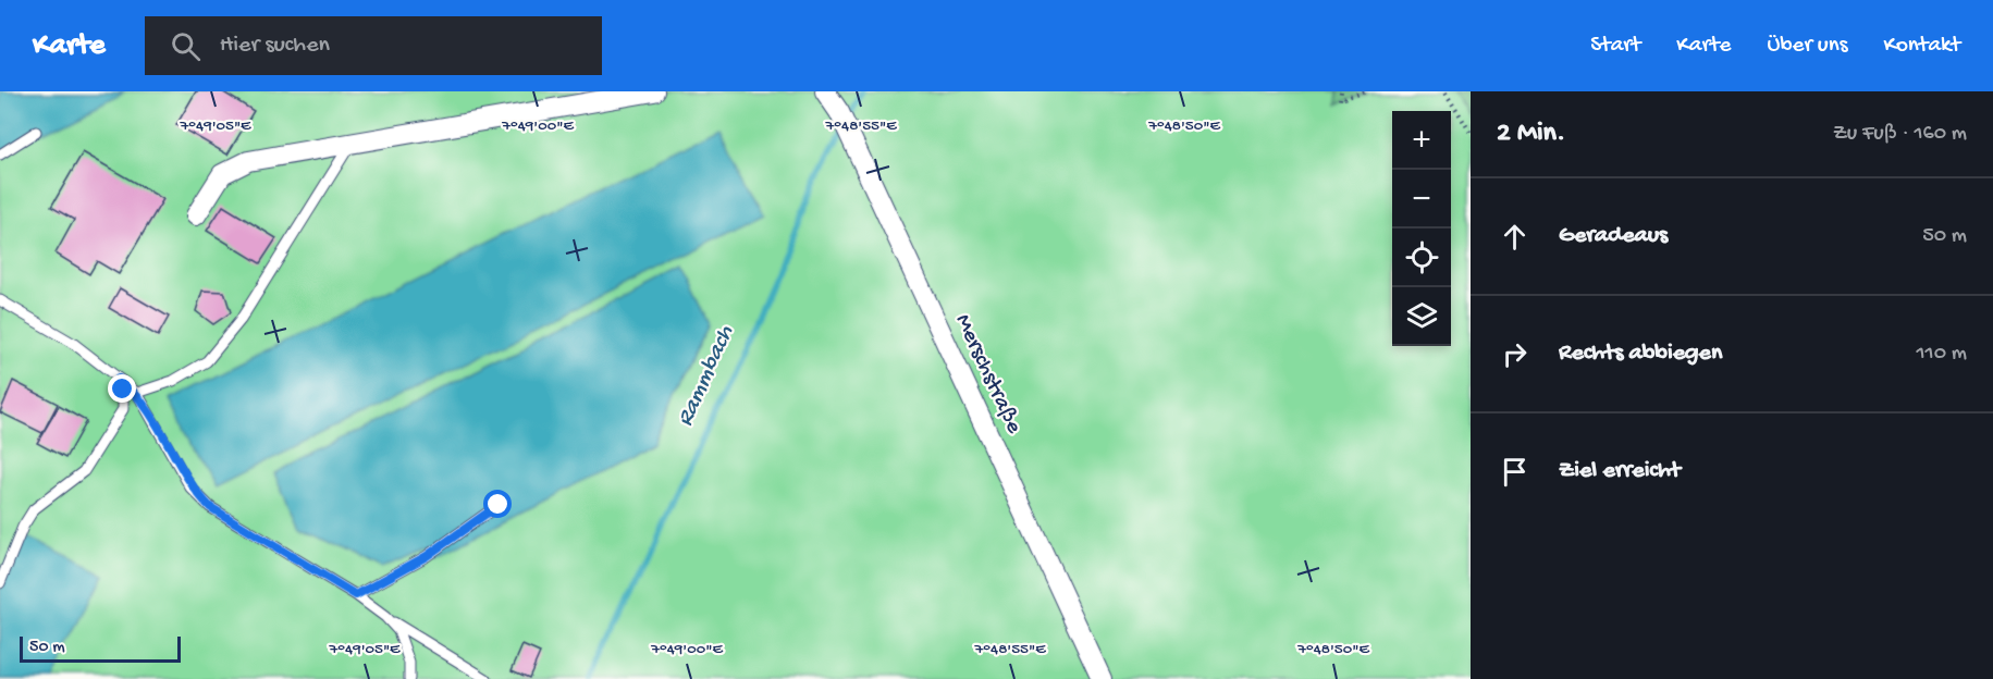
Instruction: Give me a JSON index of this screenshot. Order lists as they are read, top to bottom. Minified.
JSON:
{"streets":{"street":["Merschstraße"]},"water":["Rammbach"],"scale_bar":"50 m","page":{"header":"Karte","search":"Hier suchen","nav":["Start","Karte","Über uns","Kontakt"],"heading":["2 Min.","Zu Fuß · 160 m"],"map_buttons":["+","−"],"list":[["Geradeaus","50 m"],["Rechts abbiegen","110 m"],"Ziel erreicht"],"scale":"50 m"},"coordinates":["7°49'05\"E","7°49'00\"E","7°48'55\"E","7°48'50\"E"]}
